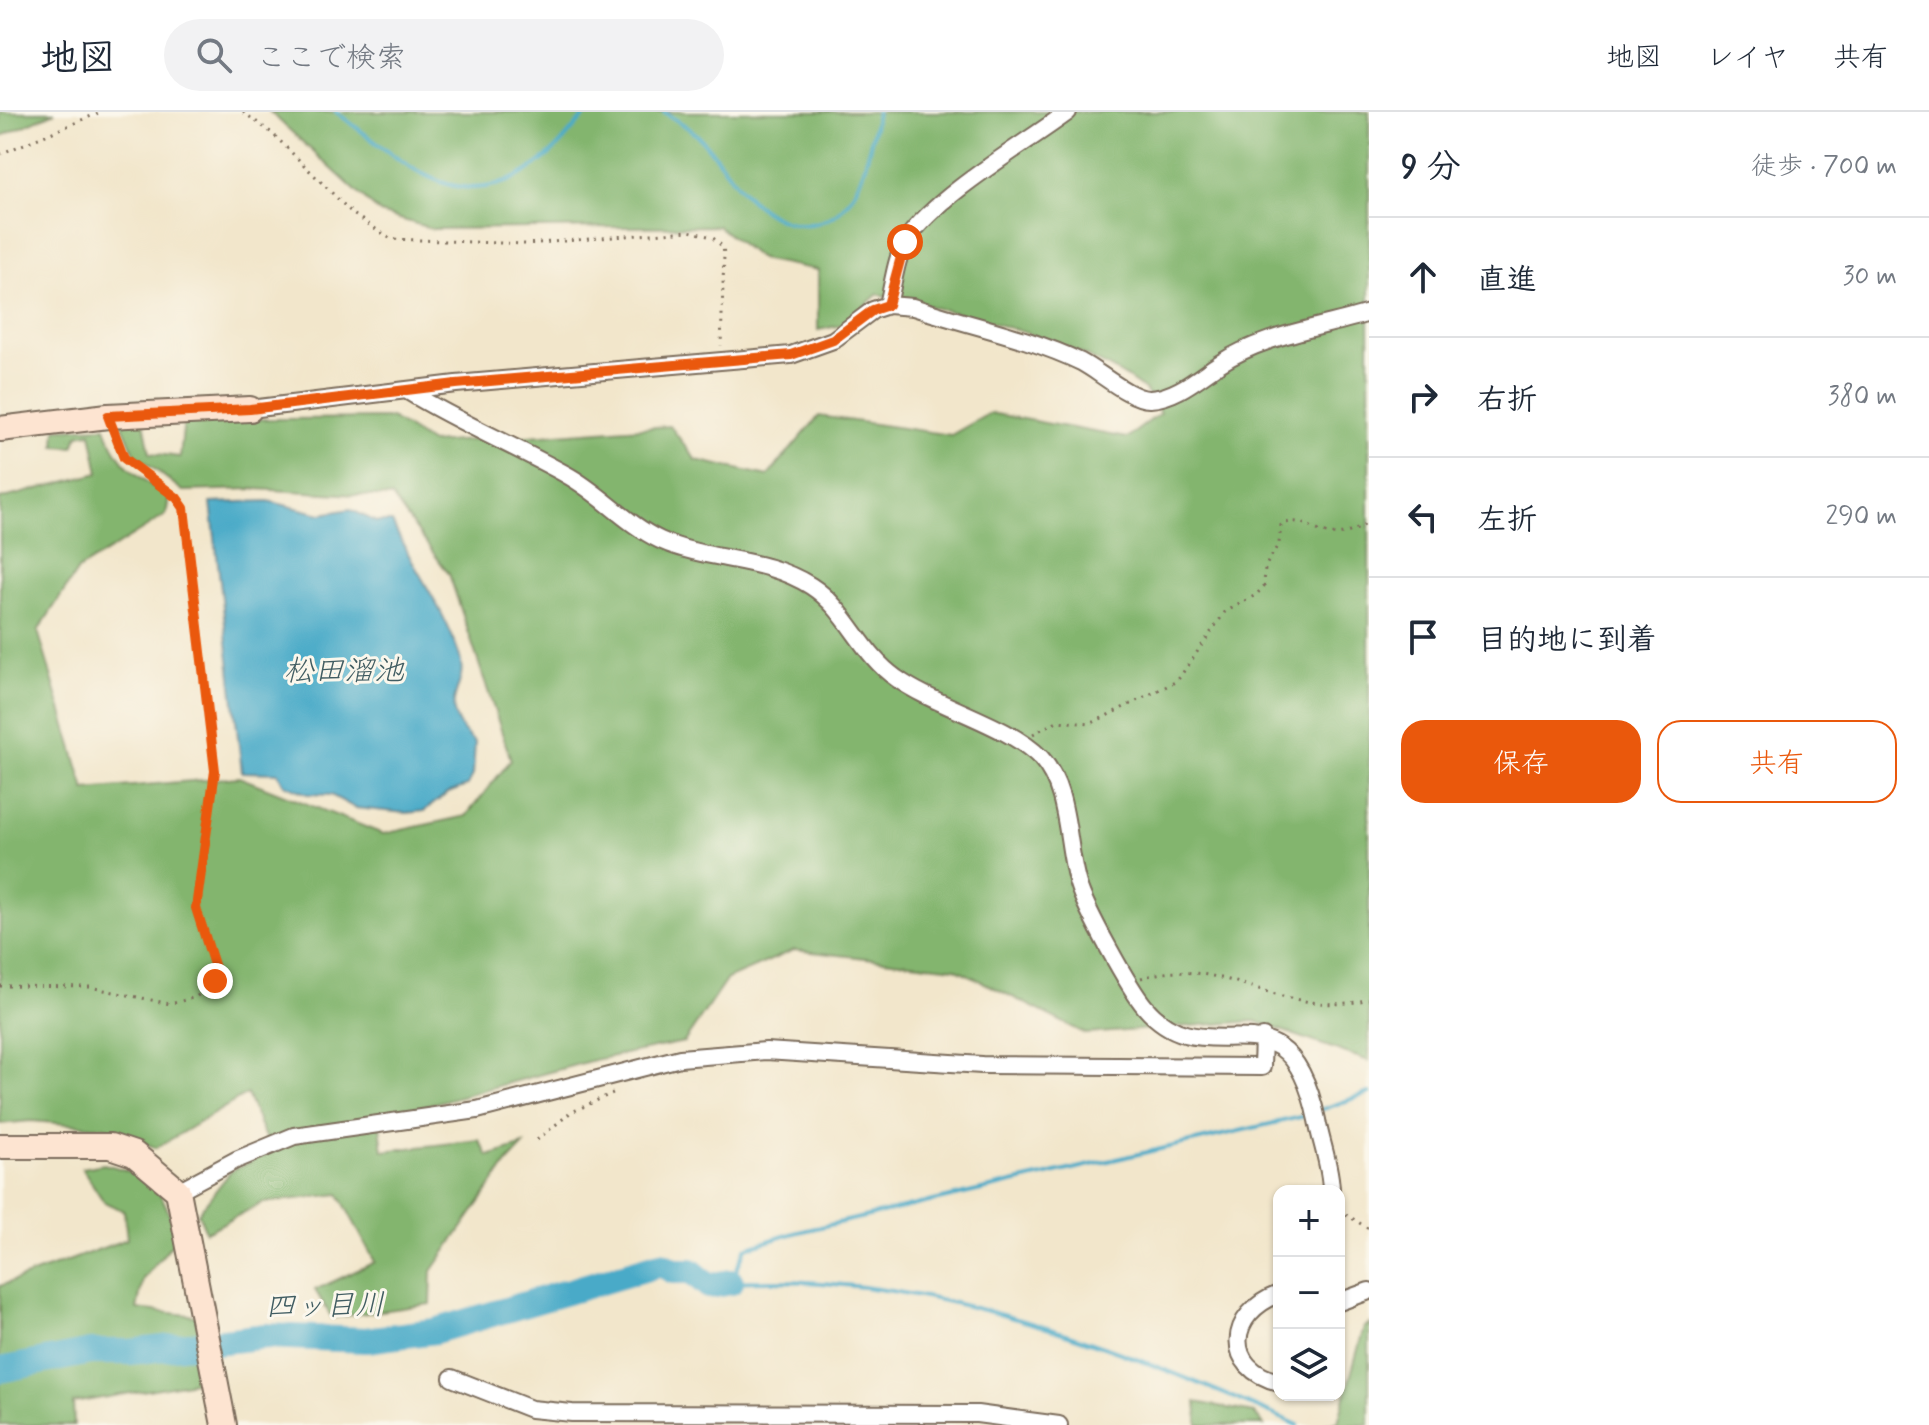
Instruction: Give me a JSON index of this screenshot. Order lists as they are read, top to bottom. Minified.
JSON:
{"water":["松田溜池","四ッ目川"],"page":{"header":"地図","search":"ここで検索","nav":["地図","レイヤ","共有"],"heading":["9 分","徒歩 · 700 m"],"list":[["直進","30 m"],["右折","380 m"],["左折","290 m"],"目的地に到着"],"buttons":["保存","共有"],"map_buttons":["+","−"]}}
